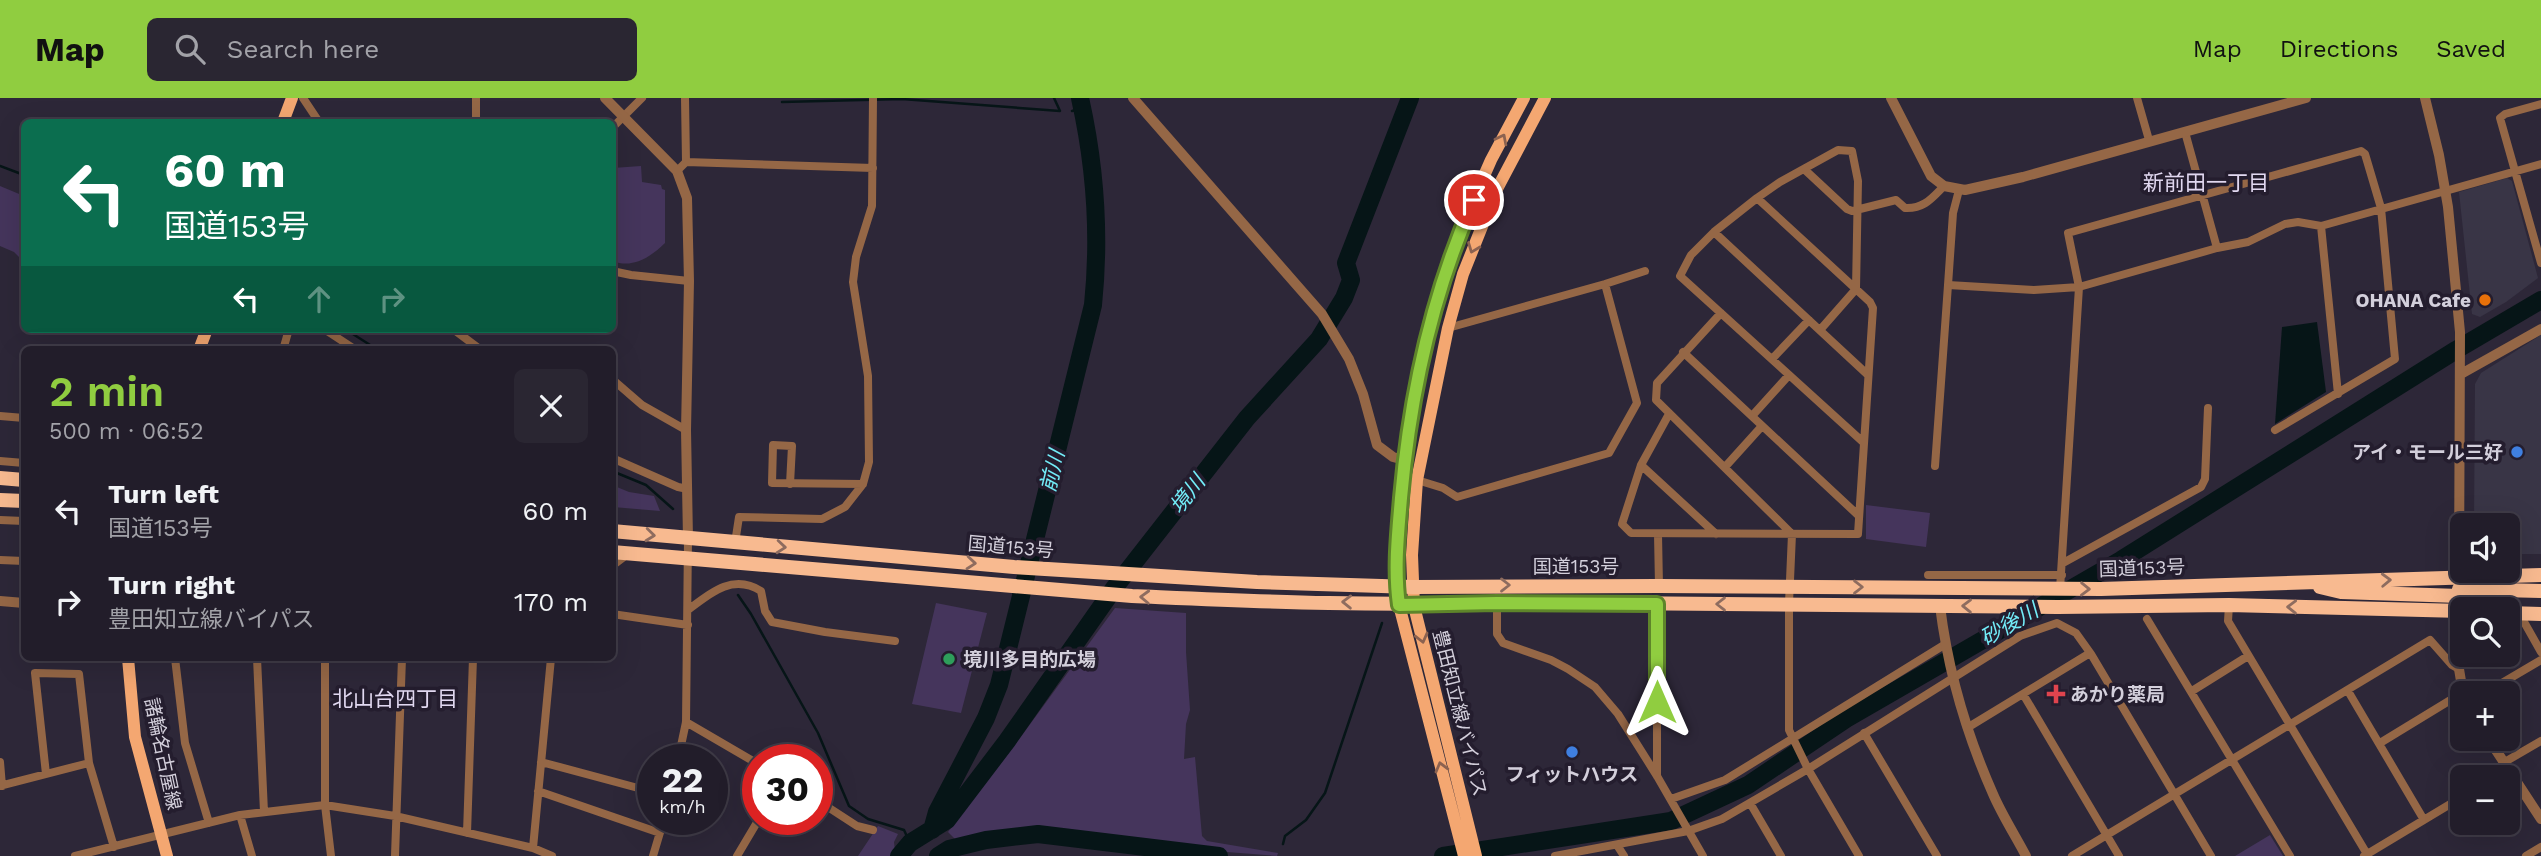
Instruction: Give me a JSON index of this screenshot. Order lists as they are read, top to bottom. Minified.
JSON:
{"streets":{"highway":["国道153号"],"main road":["豊田知立線バイパス","諸輪名古屋線"]},"crossings":[["国道153号","豊田知立線バイパス"]],"districts":["新前田一丁目","北山台四丁目"],"water":["前川","境川","砂後川"],"places":{"other":["OHANA Cafe","アイ・モール三好","境川多目的広場","フィットハウス"],"health":["あかり薬局"]},"page":{"header":"Map","search":"Search here","nav":["Map","Directions","Saved"],"turn":["60 m","国道153号"],"heading":["2 min","500 m · 06:52"],"list":[{"name":"Turn left","note":"国道153号","value":"60 m"},{"name":"Turn right","note":"豊田知立線バイパス","value":"170 m"}],"map_buttons":["+","−"],"speed":"22 km/h","limit":"30"}}
